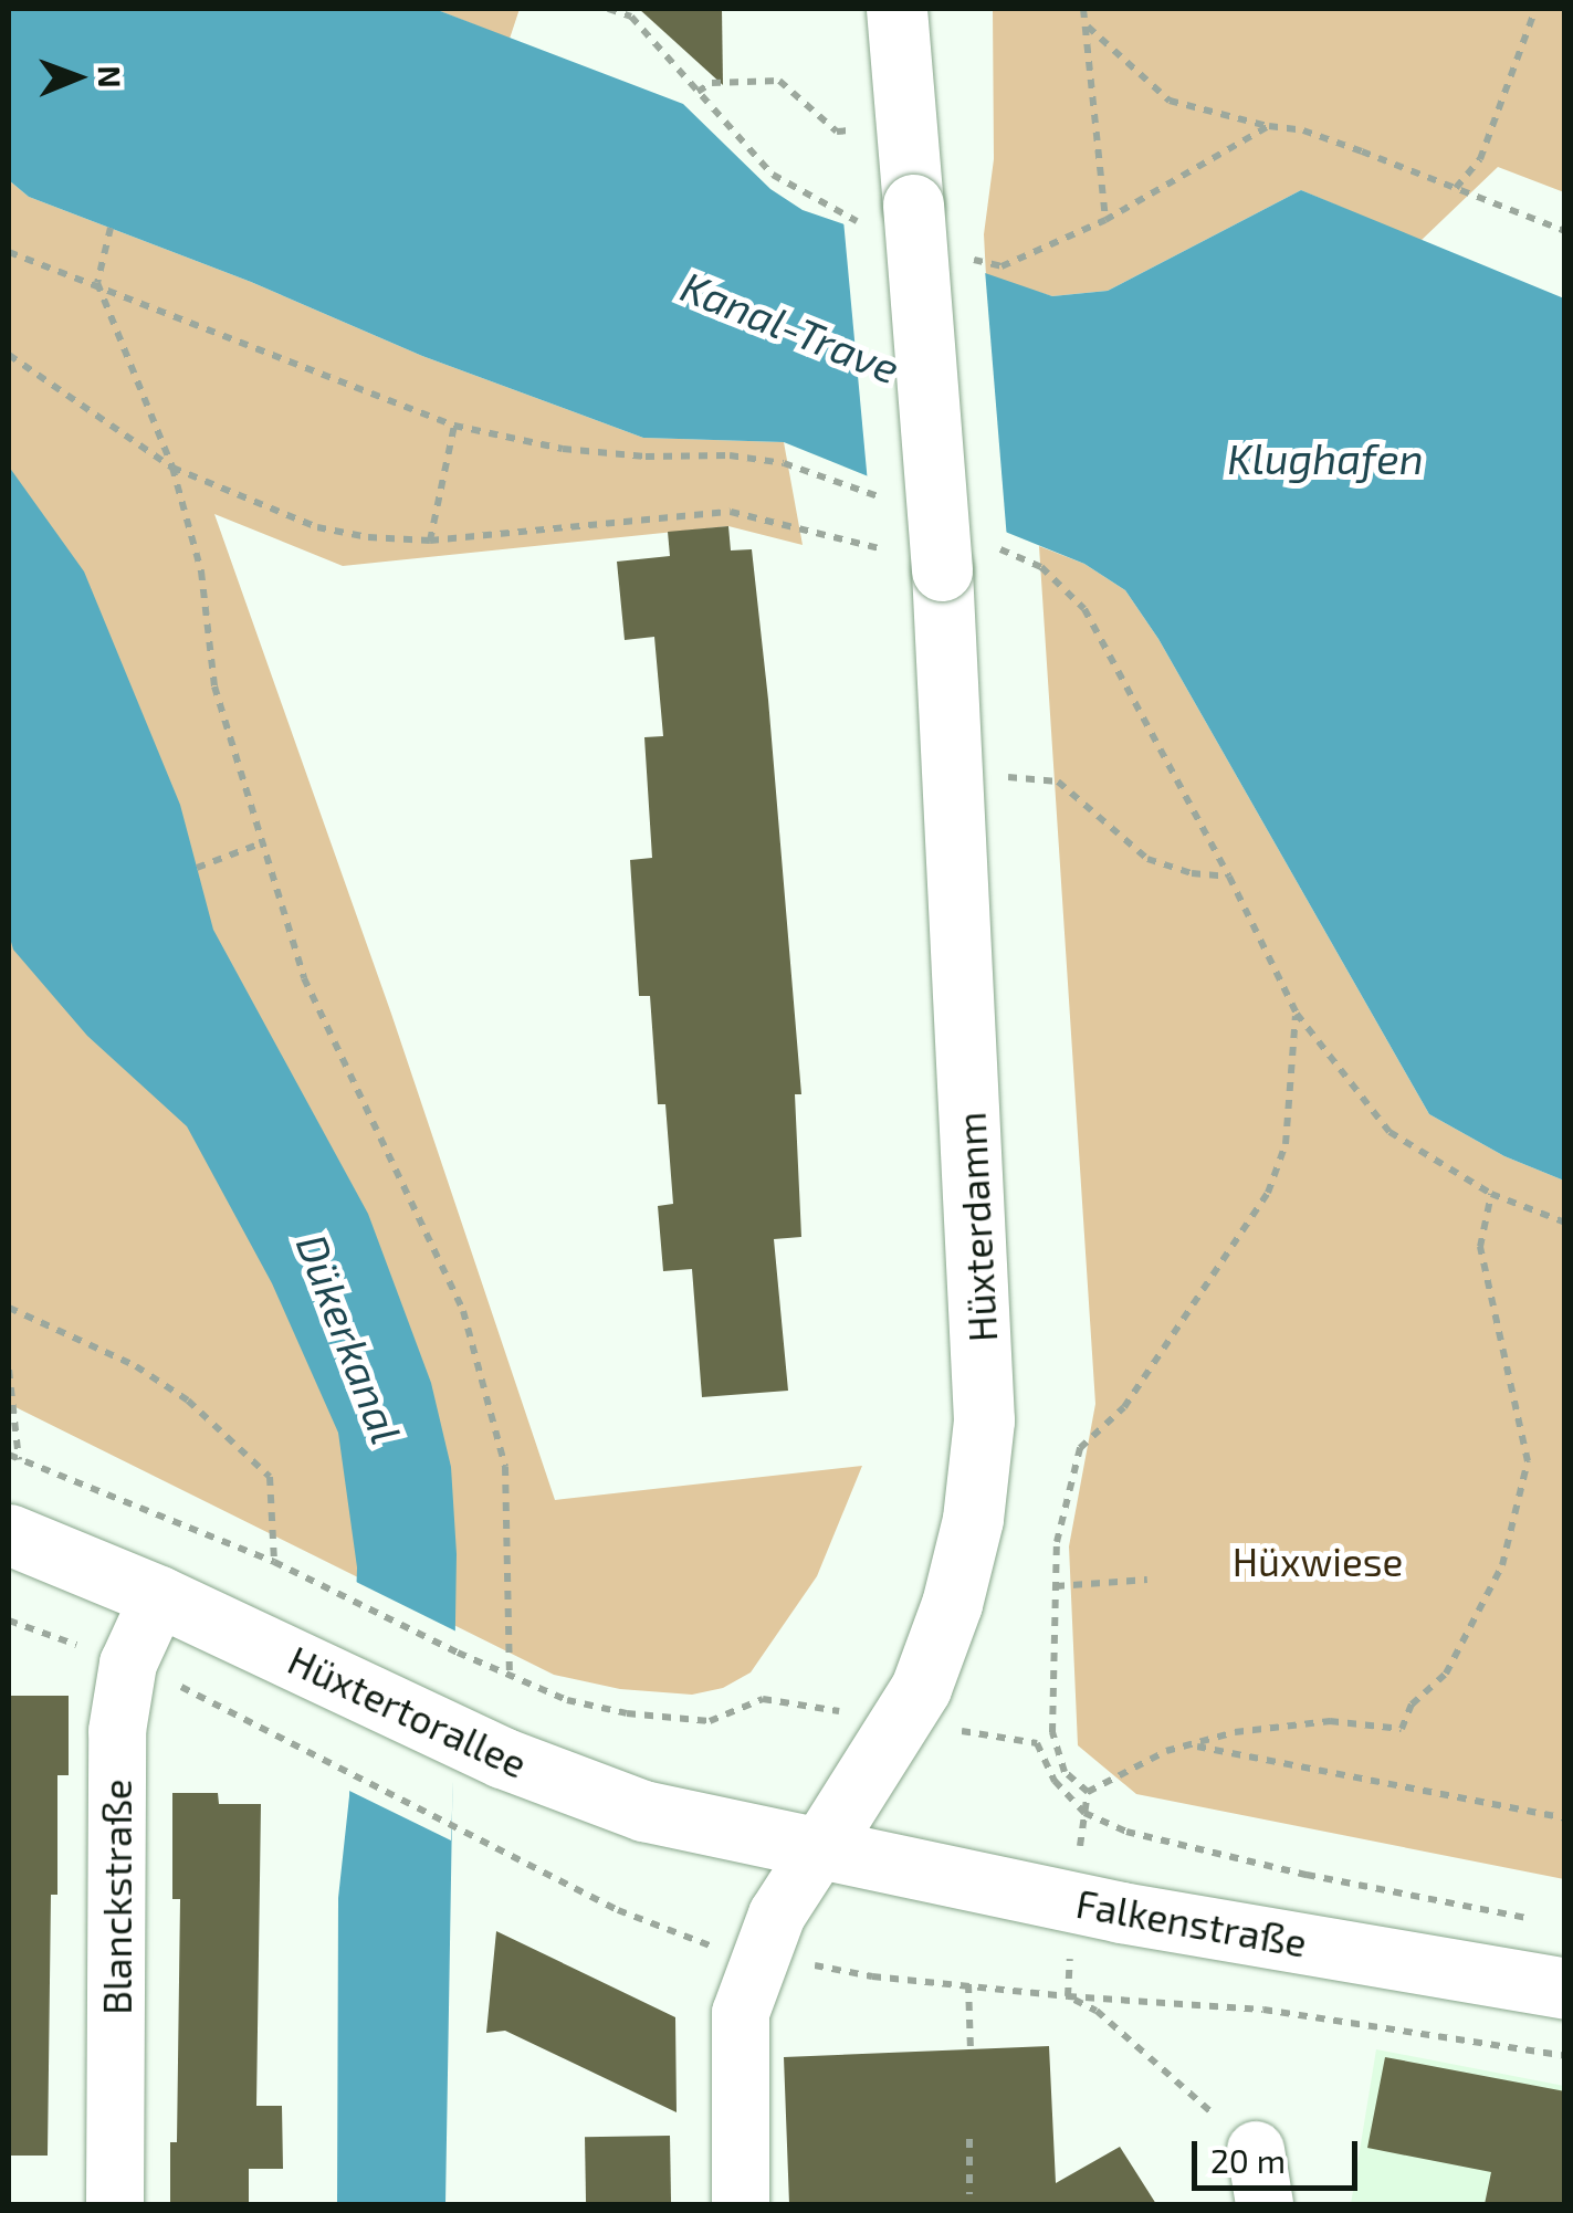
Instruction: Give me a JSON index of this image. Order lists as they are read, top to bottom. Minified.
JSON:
{"streets":{"main road":["Hüxterdamm","Hüxtertorallee","Falkenstraße"],"street":["Blanckstraße"]},"crossings":[["Hüxterdamm","Hüxtertorallee"],["Hüxterdamm","Falkenstraße"],["Hüxtertorallee","Blanckstraße"],["Hüxtertorallee","Falkenstraße"]],"water":["Kanal-Trave","Klughafen","Dükerkanal"],"parks":["Hüxwiese"],"scale_bar":"20 m","north":"right"}
